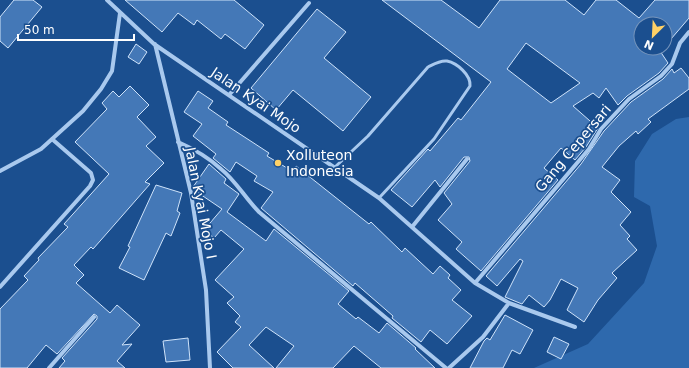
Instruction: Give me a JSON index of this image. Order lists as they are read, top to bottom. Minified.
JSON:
{"streets":{"street":["Jalan Kyai Mojo","Gang Cepersari","Jalan Kyai Mojo I"]},"crossings":[["Jalan Kyai Mojo","Gang Cepersari"],["Jalan Kyai Mojo","Jalan Kyai Mojo I"]],"places":["Xolluteon Indonesia"],"scale_bar":"50 m","north":"bottom left"}
